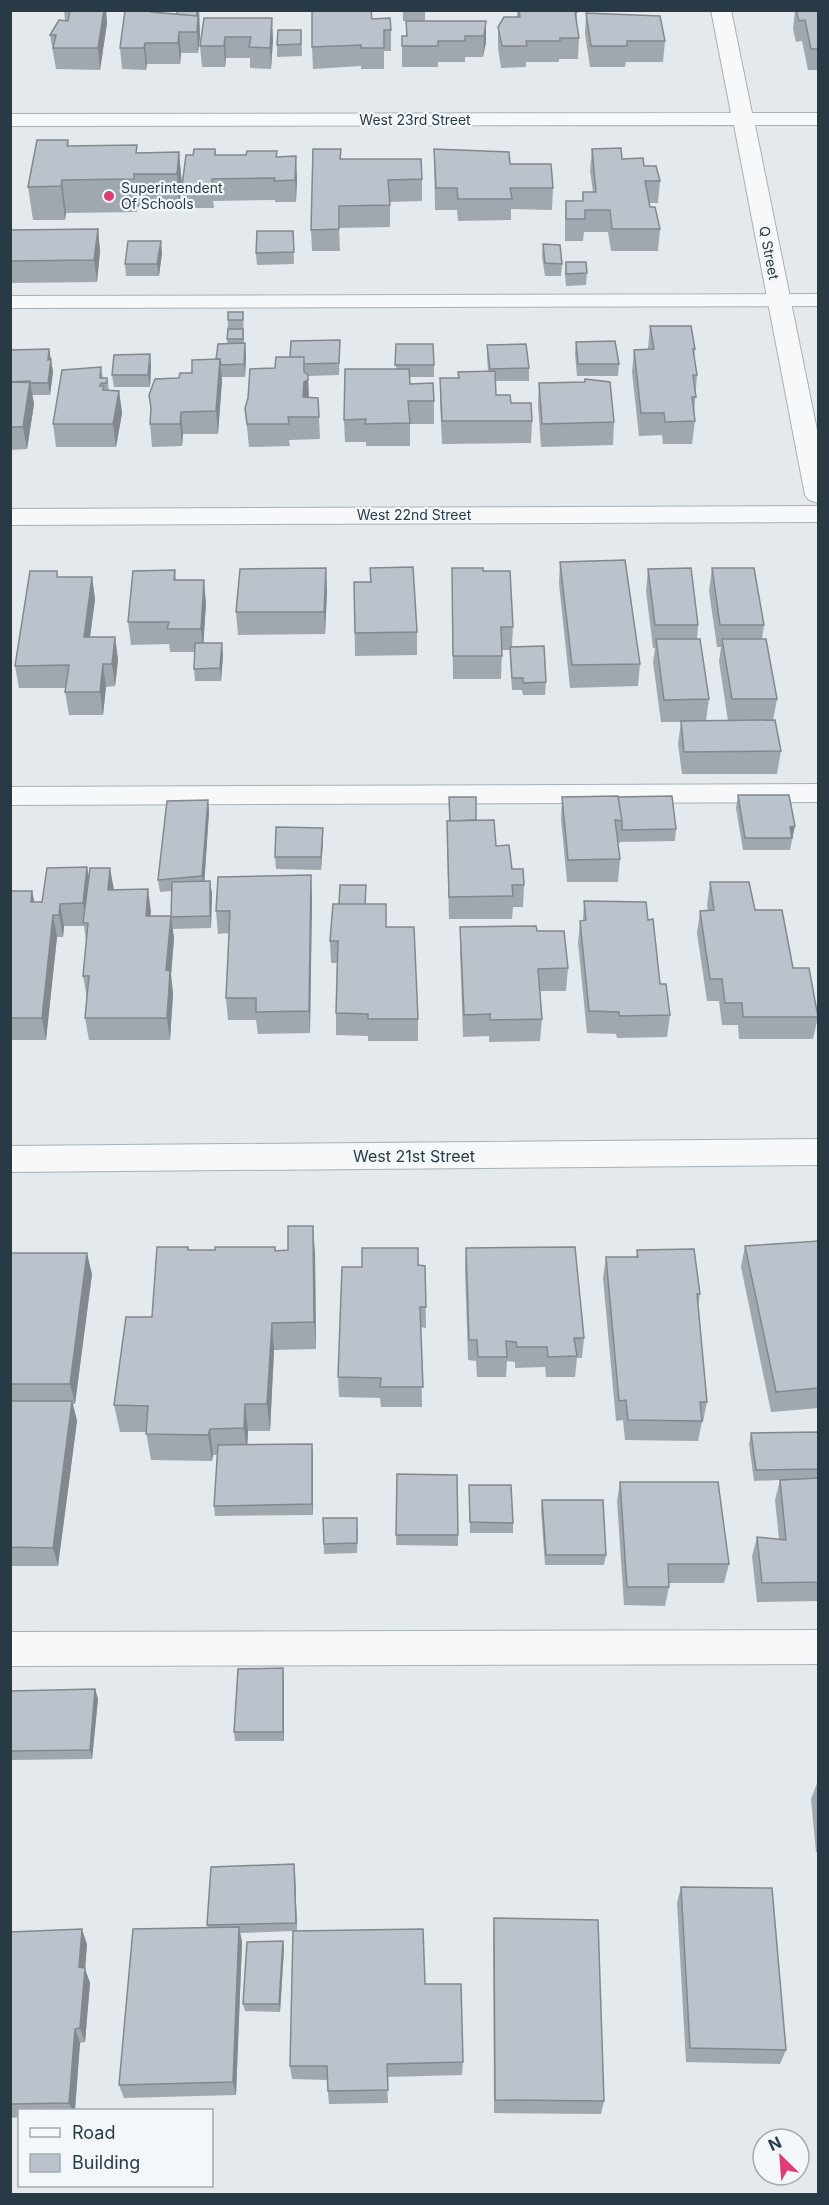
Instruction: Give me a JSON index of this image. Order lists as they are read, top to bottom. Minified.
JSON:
{"streets":{"street":["West 23rd Street","Q Street","West 22nd Street","West 21st Street"]},"crossings":[["West 23rd Street","Q Street"]],"places":["Superintendent Of Schools"],"legend":["Road","Building"],"north":"top left"}
